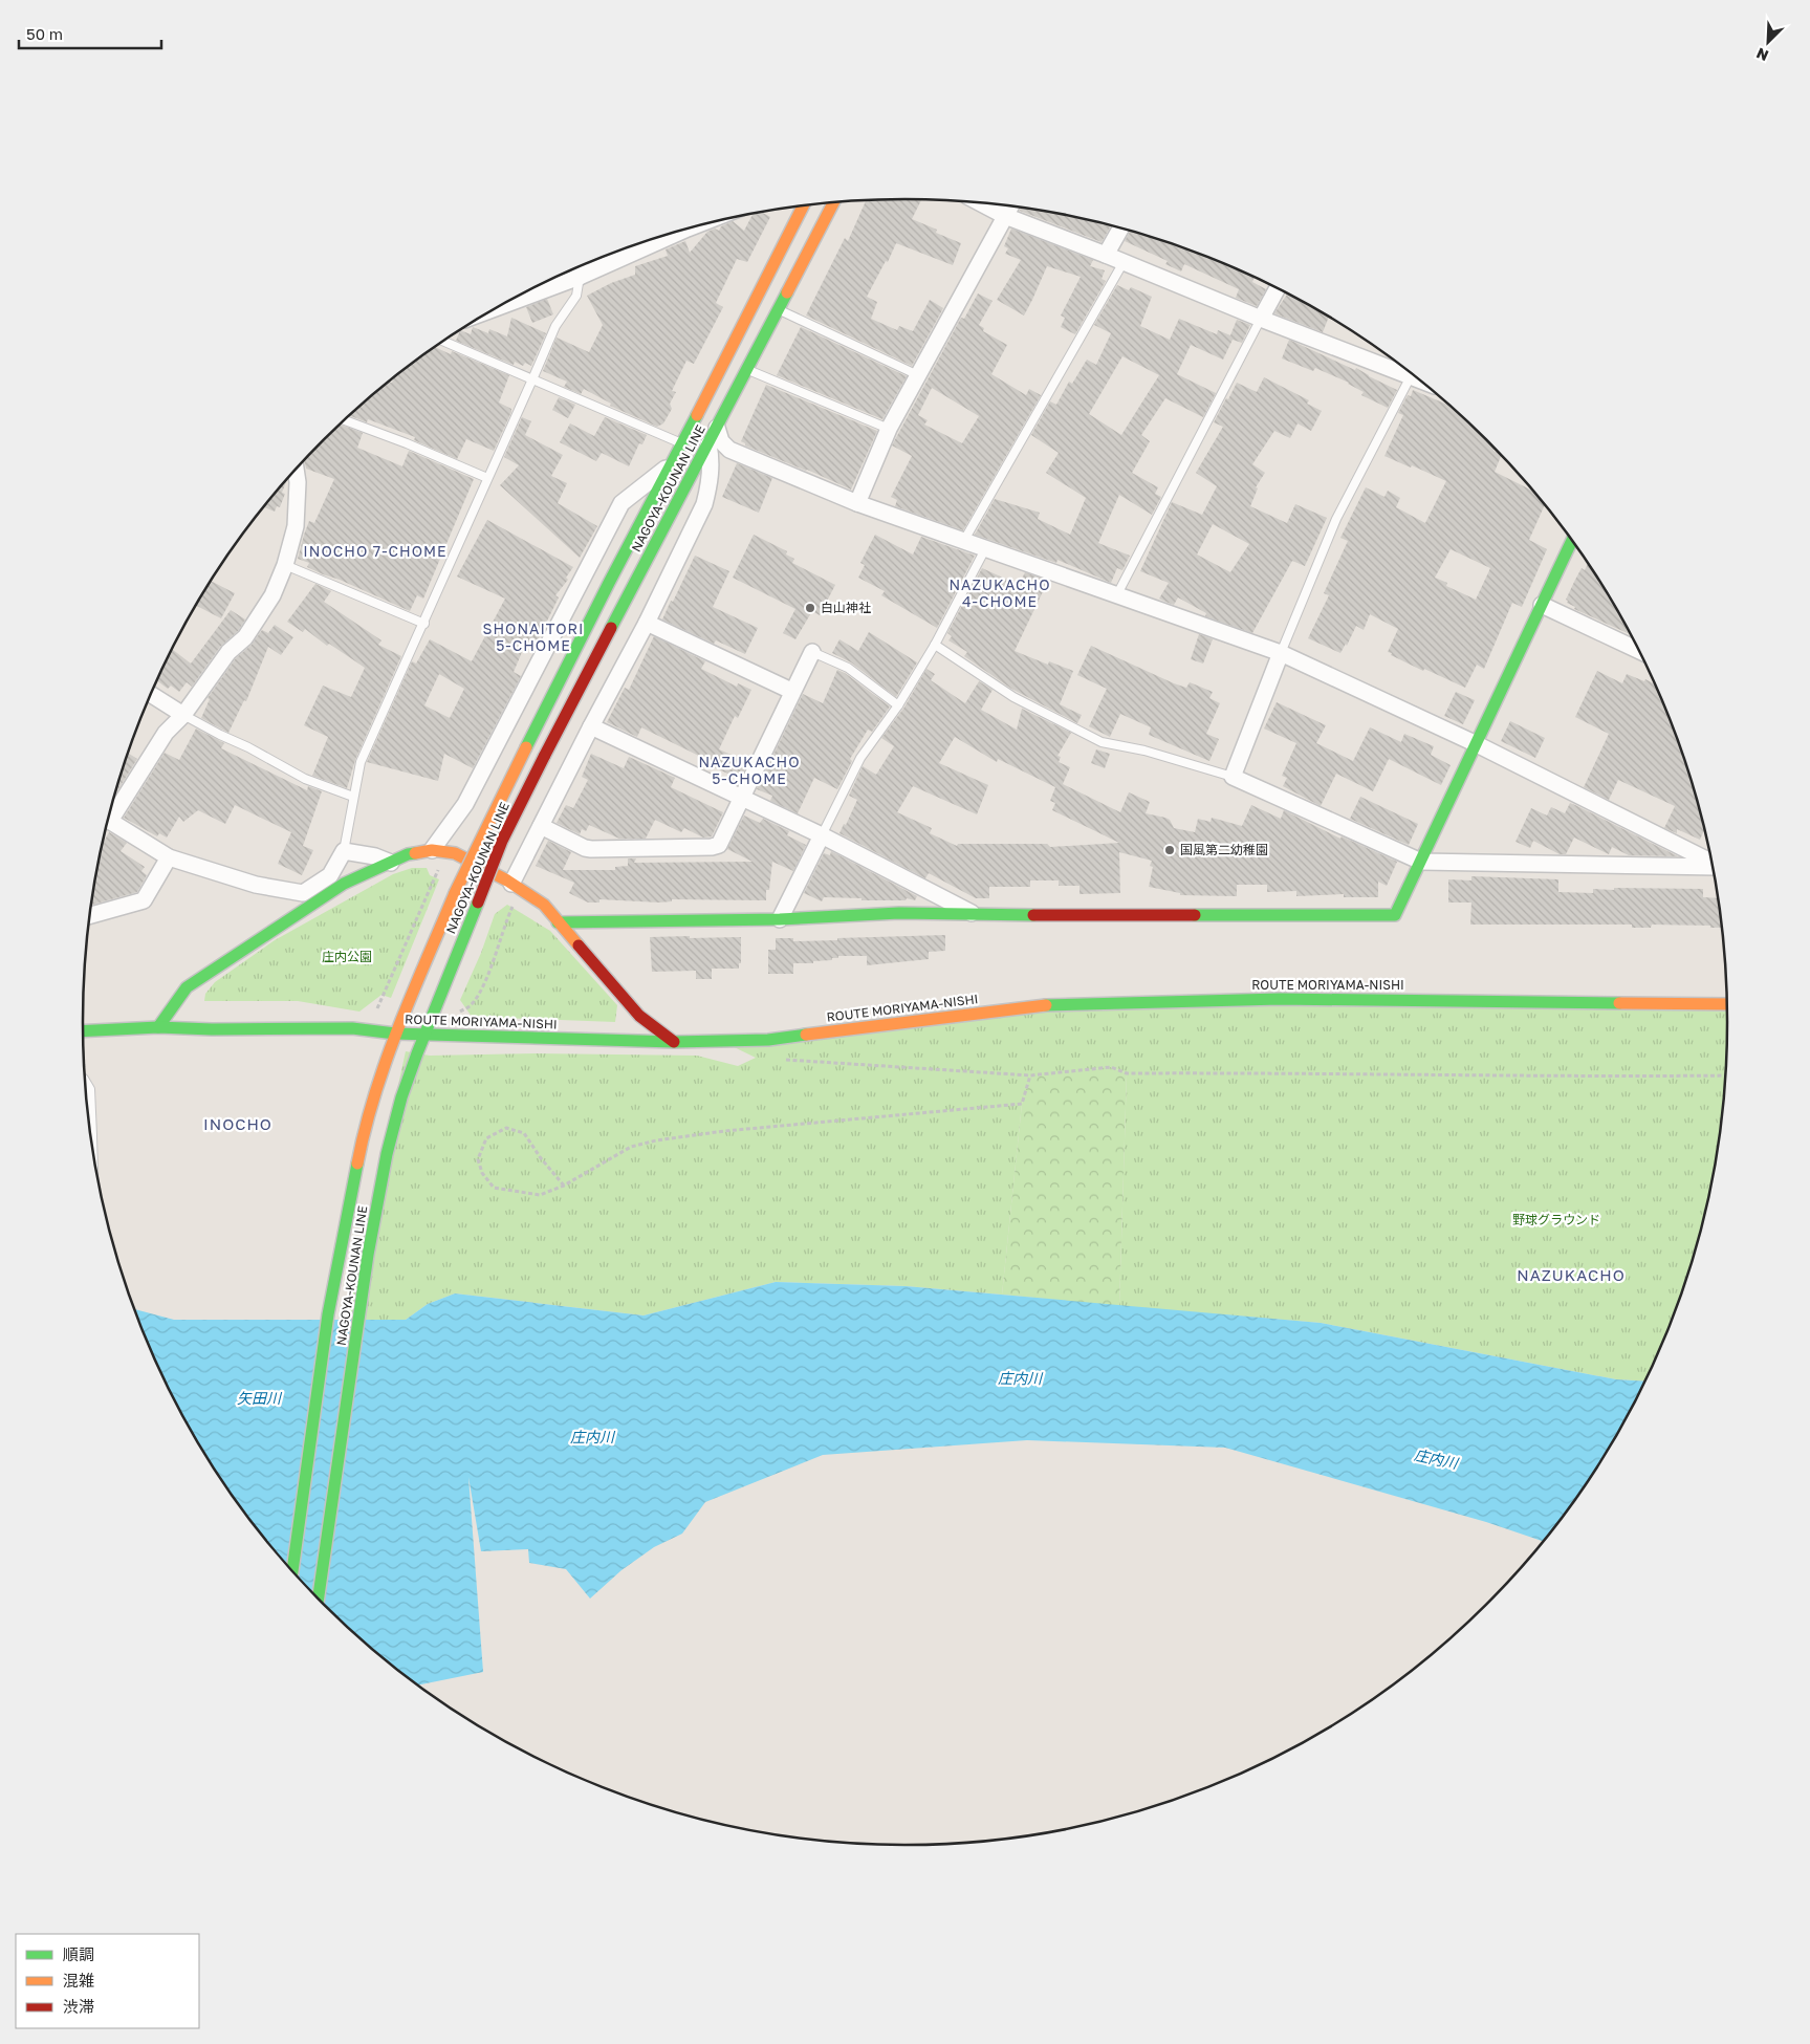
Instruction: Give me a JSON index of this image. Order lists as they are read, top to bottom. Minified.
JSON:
{"streets":{"main road":["NAGOYA-KOUNAN LINE","ROUTE MORIYAMA-NISHI"]},"crossings":[["NAGOYA-KOUNAN LINE","ROUTE MORIYAMA-NISHI"]],"districts":["INOCHO 7-CHOME","NAZUKACHO 4-CHOME","SHONAITORI 5-CHOME","NAZUKACHO 5-CHOME","INOCHO","NAZUKACHO"],"water":["庄内川","矢田川"],"parks":["庄内公園","野球グラウンド"],"places":["白山神社","国風第二幼稚園"],"legend":["順調","混雑","渋滞"],"scale_bar":"50 m","north":"bottom left"}
